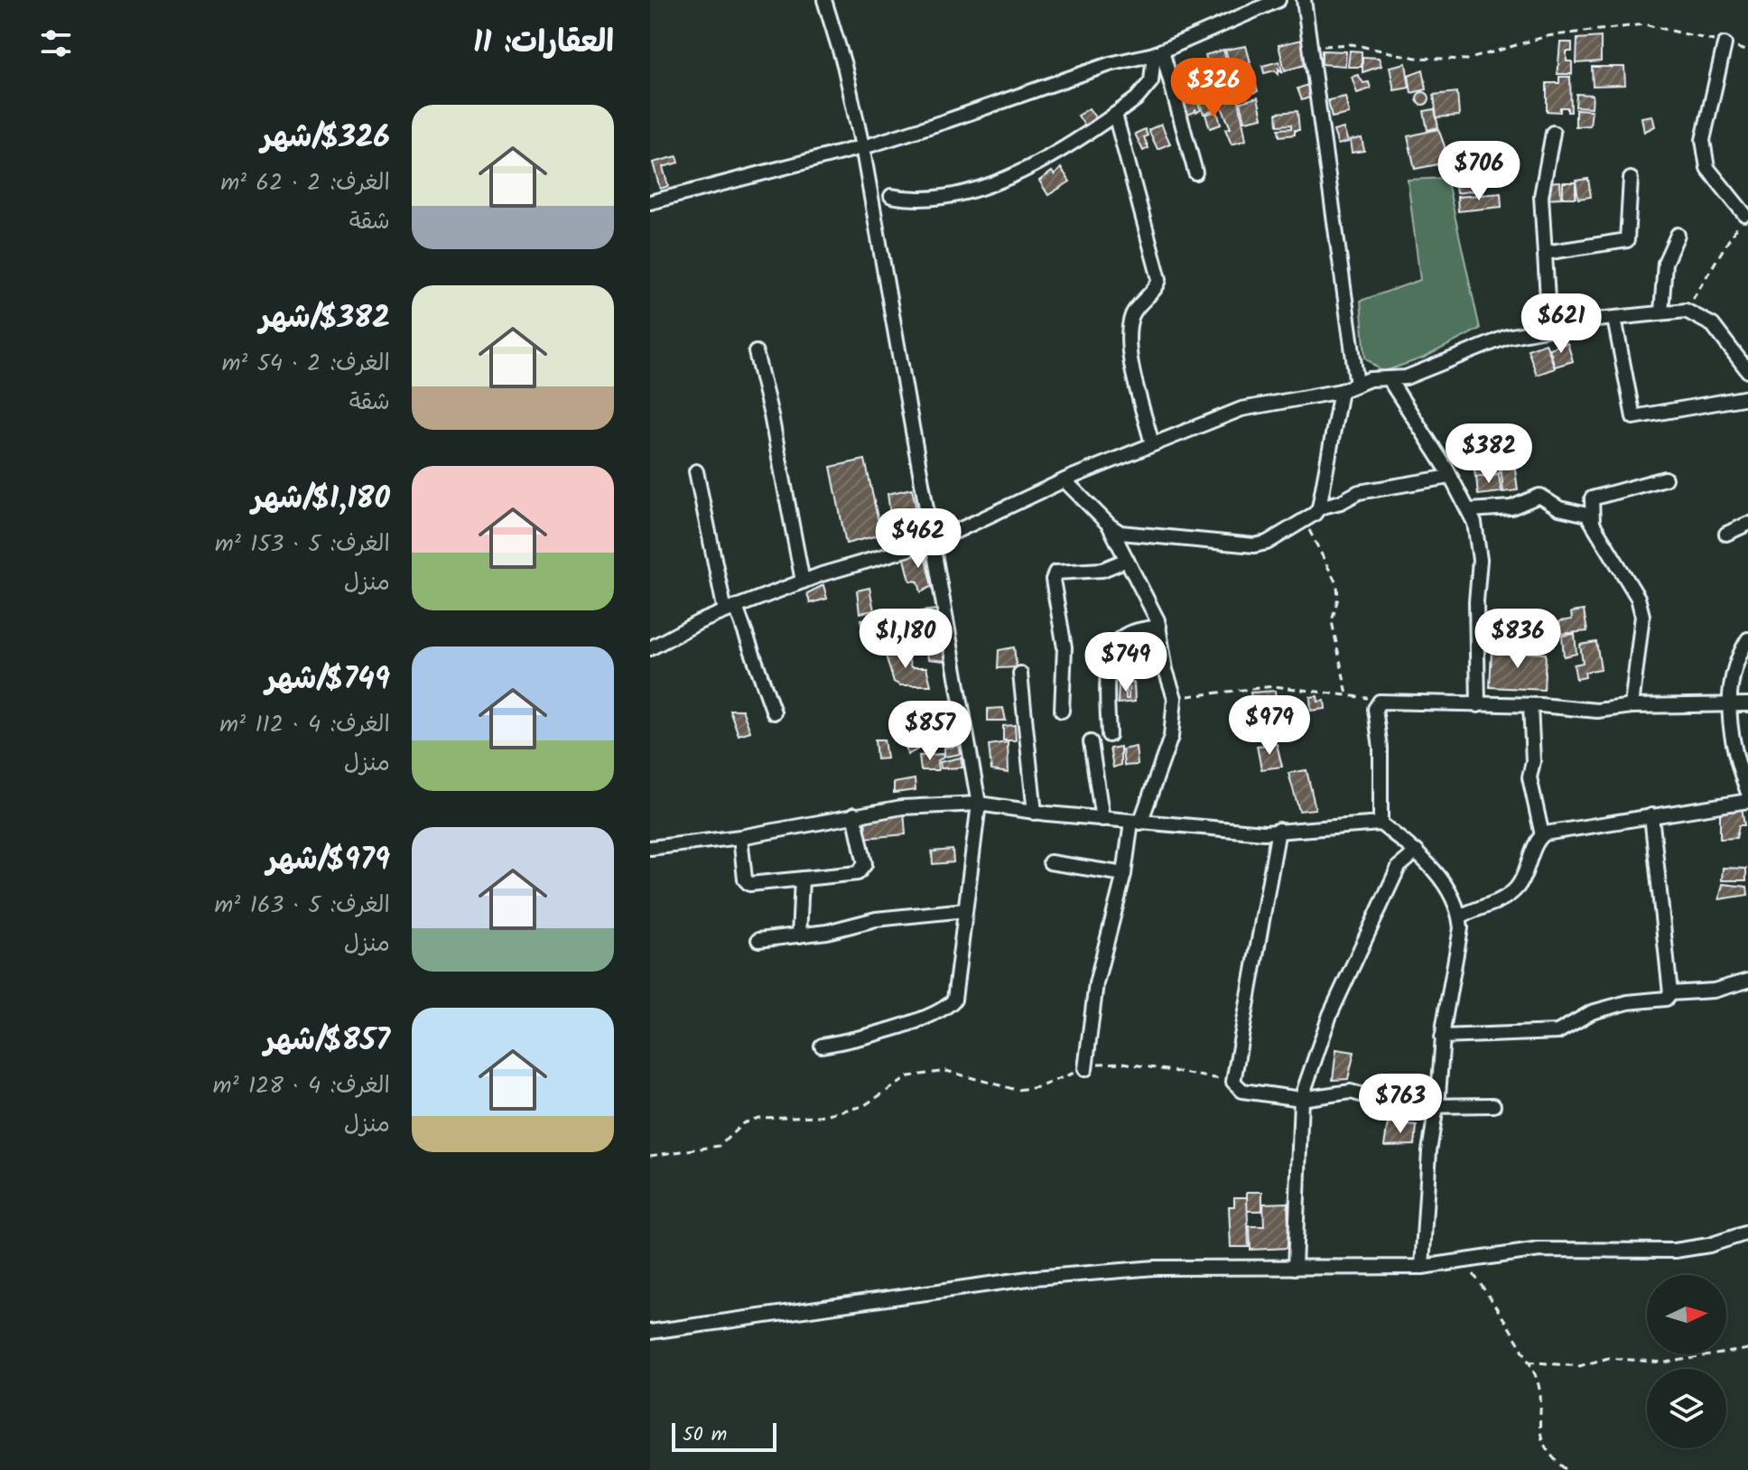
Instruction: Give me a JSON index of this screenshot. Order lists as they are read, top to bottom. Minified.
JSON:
{"scale_bar":"50 m","north":"right","page":{"heading":"العقارات: 11","price":["$326","$706","$621","$382","$462","$1,180","$836","$749","$979","$857","$763"],"list":[{"name":"$326/شهر","note":"الغرف: 2 · 62 m² · شقة"},{"name":"$382/شهر","note":"الغرف: 2 · 54 m² · شقة"},{"name":"$1,180/شهر","note":"الغرف: 5 · 153 m² · منزل"},{"name":"$749/شهر","note":"الغرف: 4 · 112 m² · منزل"},{"name":"$979/شهر","note":"الغرف: 5 · 163 m² · منزل"},{"name":"$857/شهر","note":"الغرف: 4 · 128 m² · منزل"}],"scale":"50 m"}}
